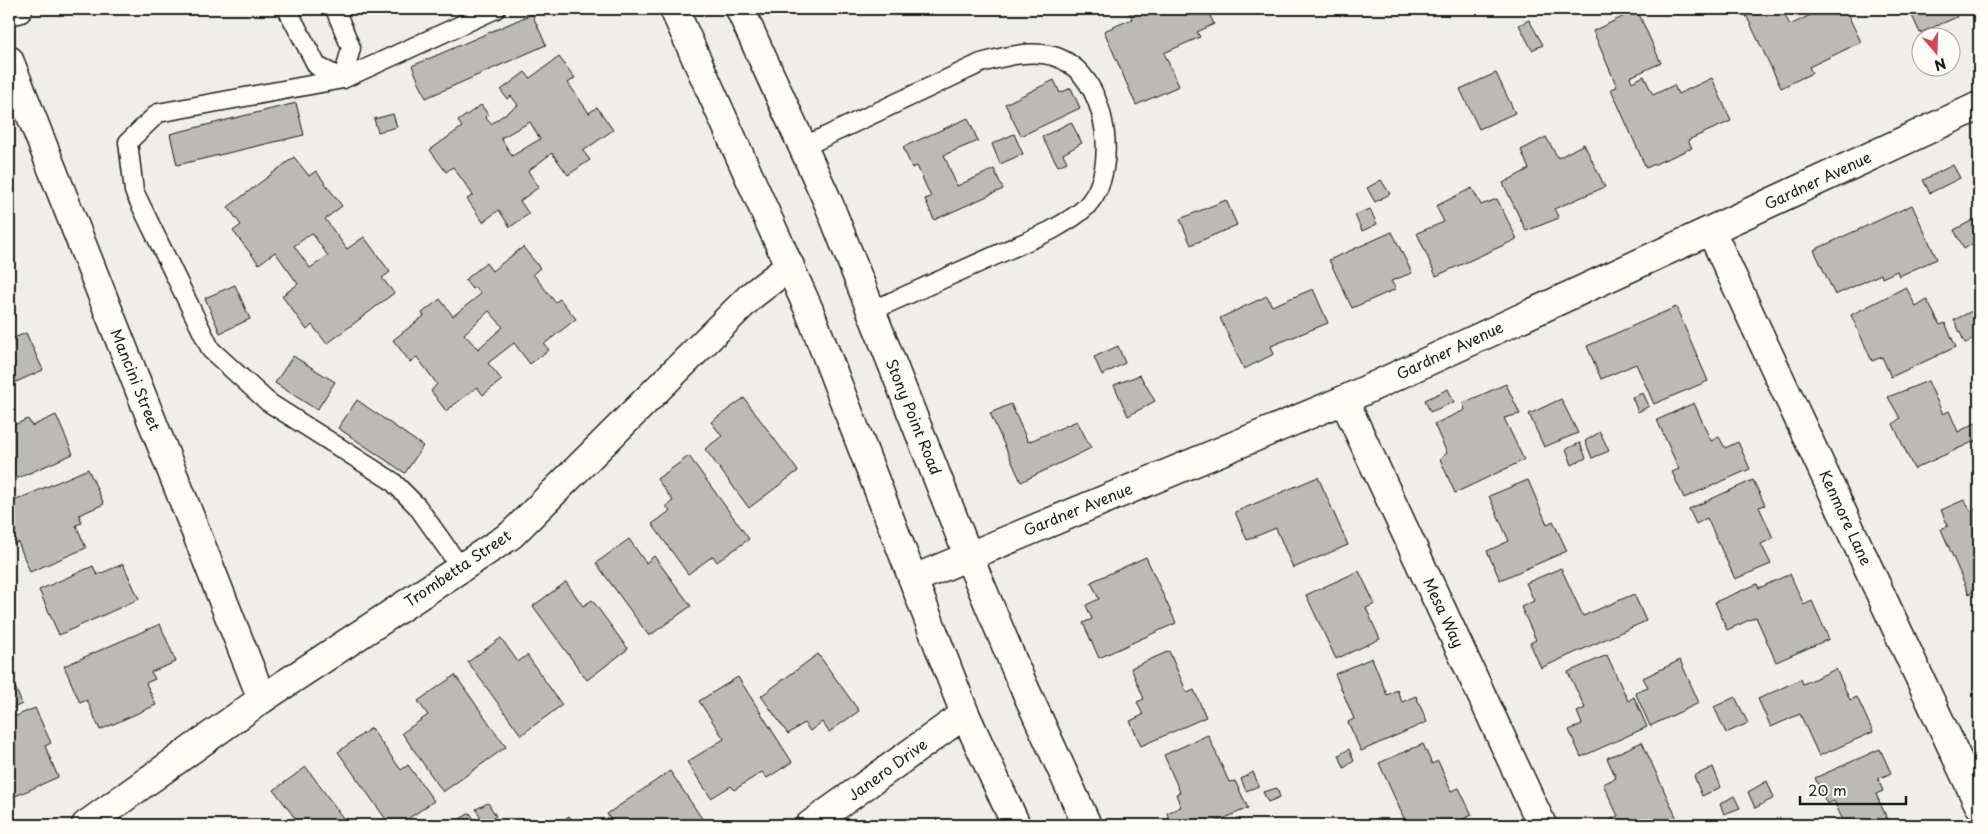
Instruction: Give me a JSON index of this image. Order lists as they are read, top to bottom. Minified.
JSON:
{"streets":{"street":["Gardner Avenue","Mancini Street","Stony Point Road","Kenmore Lane","Trombetta Street","Mesa Way","Janero Drive"]},"crossings":[["Gardner Avenue","Stony Point Road"],["Gardner Avenue","Kenmore Lane"],["Gardner Avenue","Mesa Way"],["Mancini Street","Trombetta Street"]],"scale_bar":"20 m","north":"bottom"}
